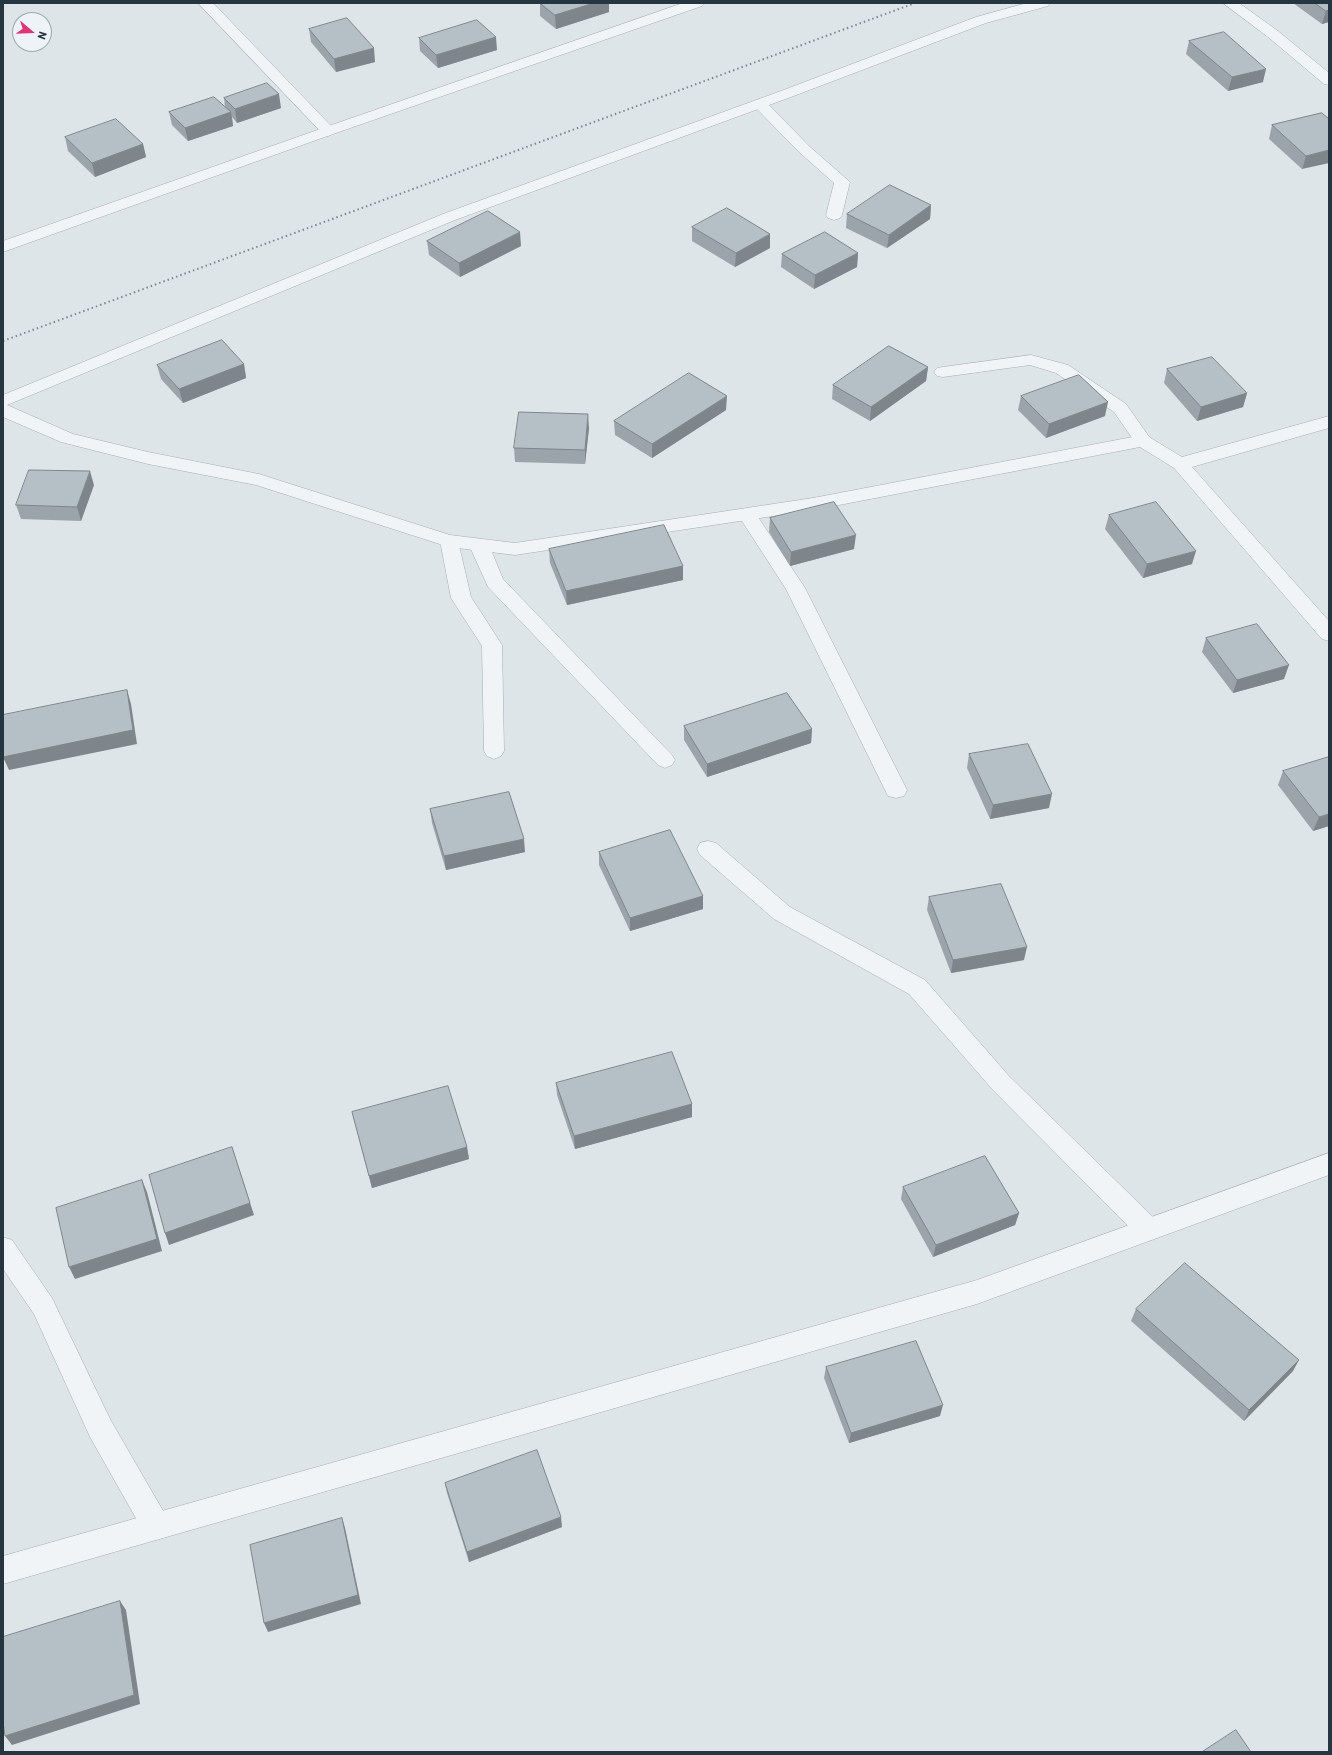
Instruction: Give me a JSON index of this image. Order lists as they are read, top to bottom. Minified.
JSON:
{"north":"right"}
